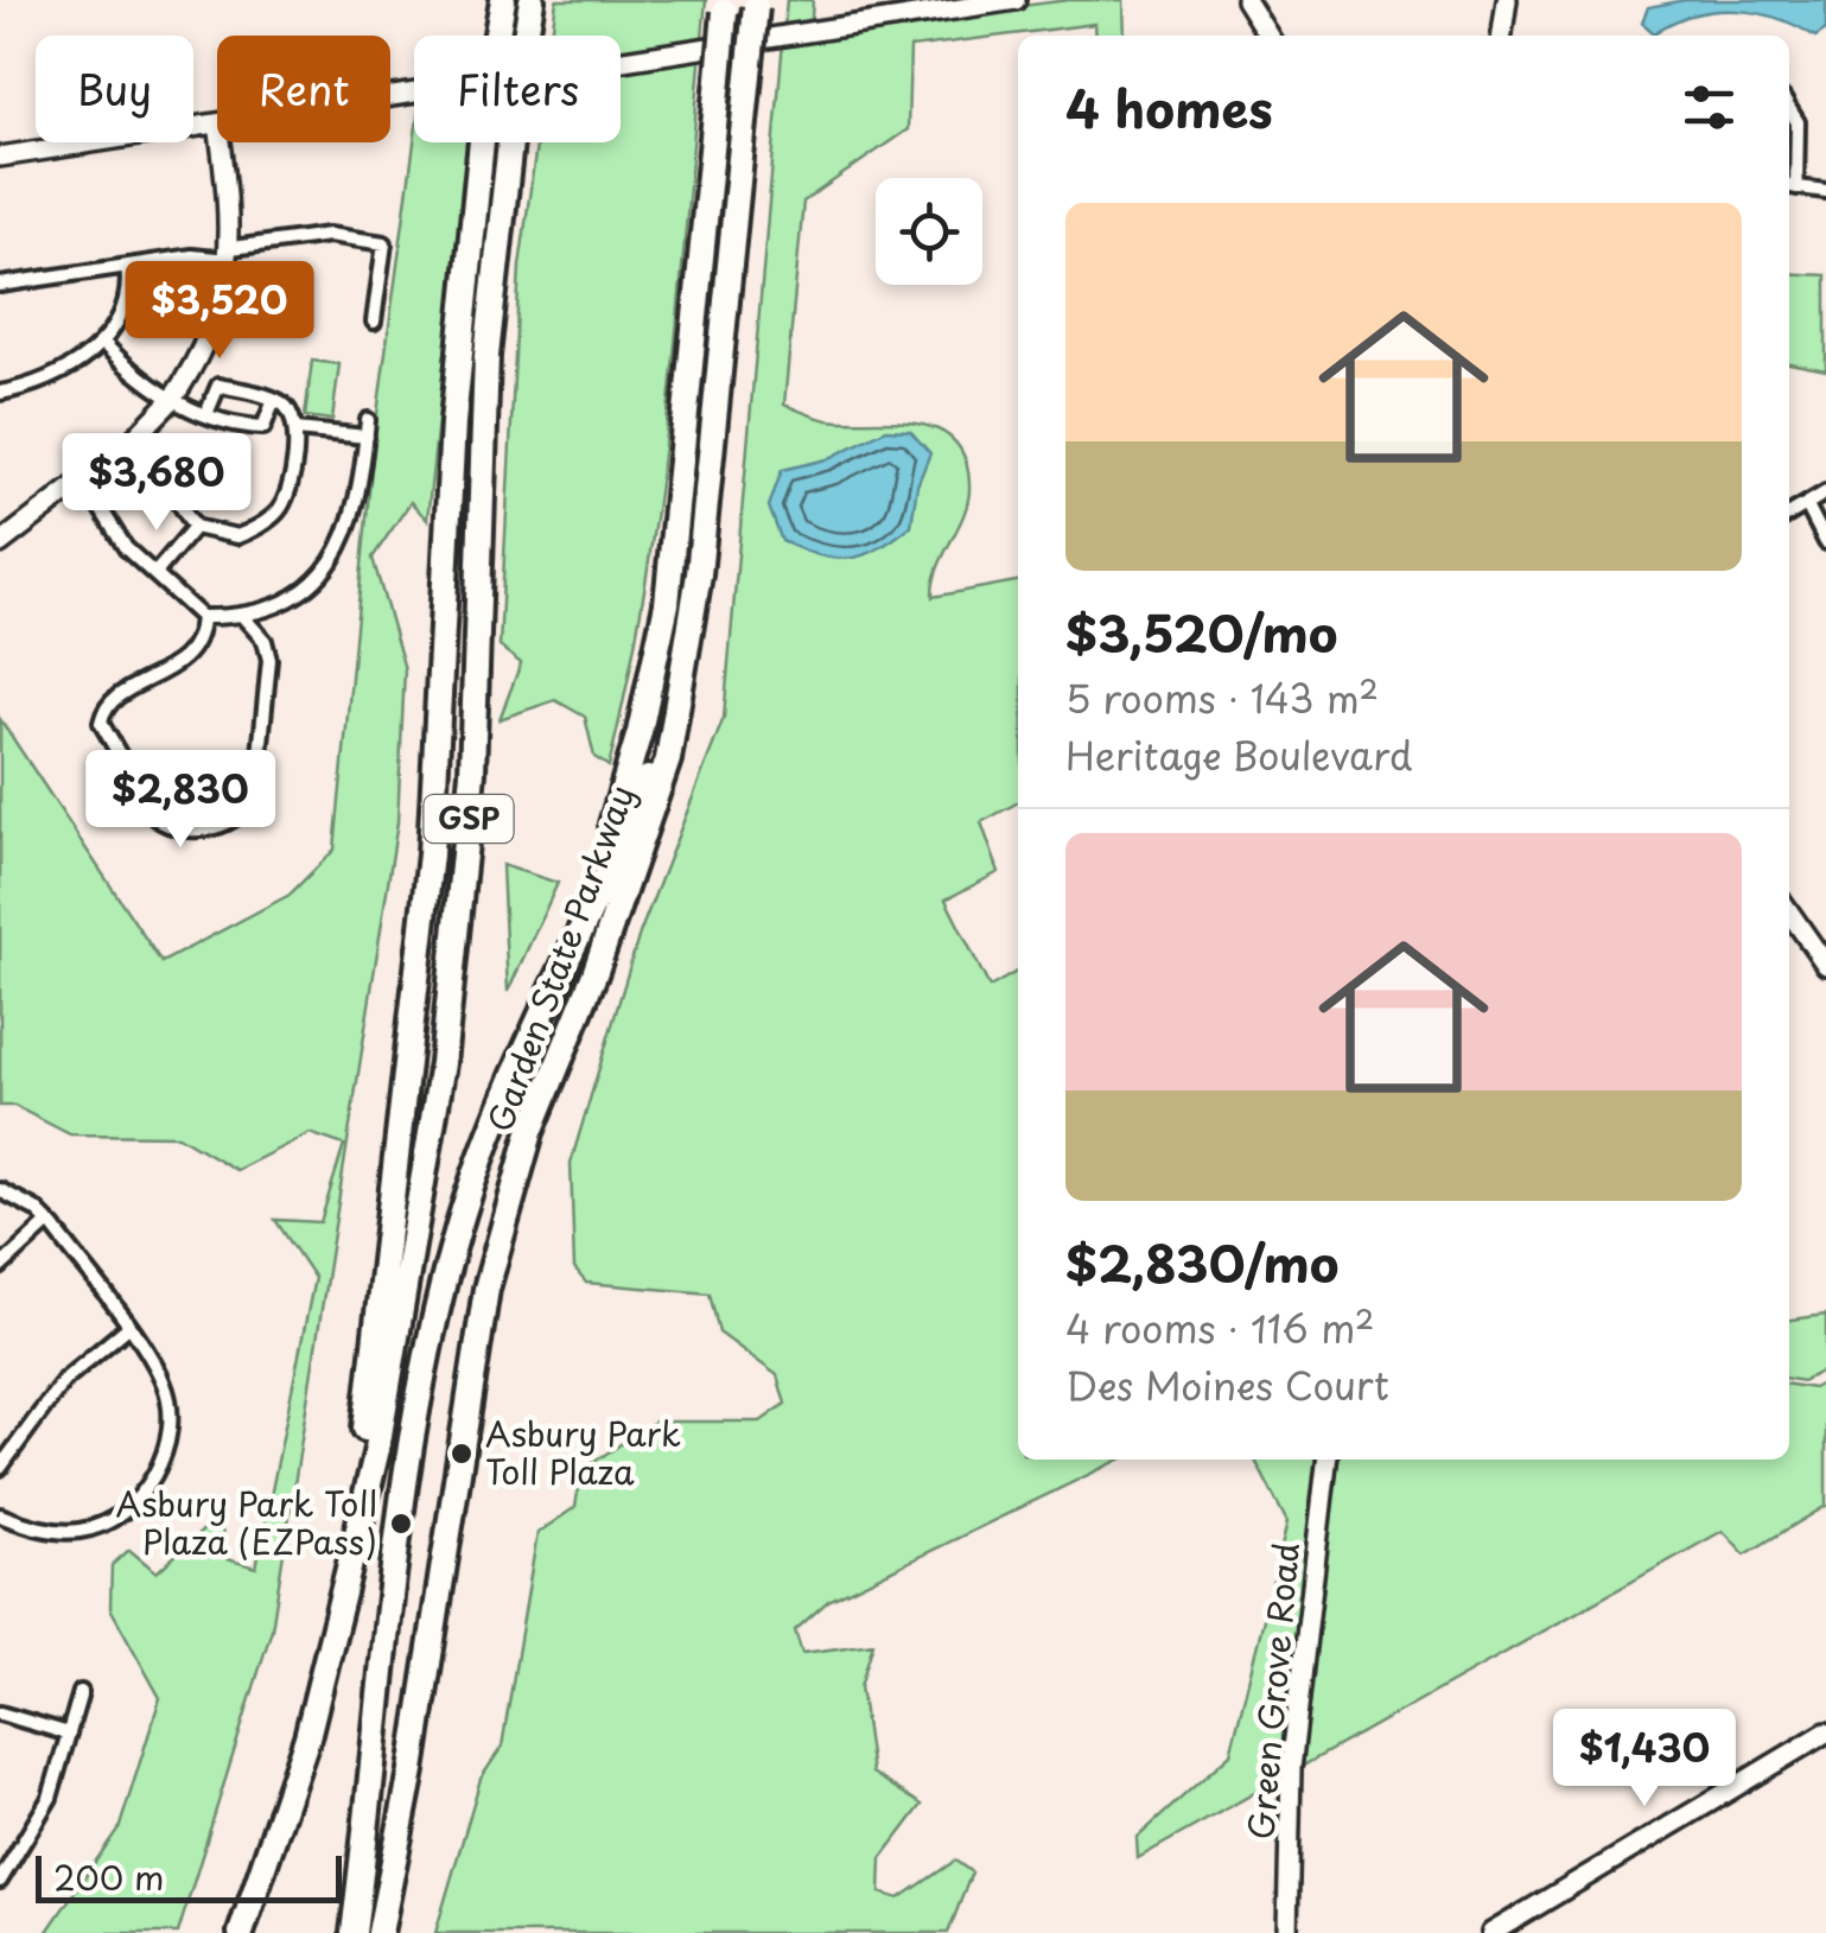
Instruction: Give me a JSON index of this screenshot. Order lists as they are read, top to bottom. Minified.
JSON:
{"streets":{"highway":["GSP","Garden State Parkway"],"street":["Green Grove Road"]},"places":["Asbury Park Toll Plaza","Asbury Park Toll Plaza (EZPass)"],"scale_bar":"200 m","page":{"chip":["Buy","Rent","Filters"],"heading":"4 homes","list":[{"name":"$3,520/mo","note":"5 rooms · 143 m² · Heritage Boulevard"},{"name":"$2,830/mo","note":"4 rooms · 116 m² · Des Moines Court"}],"price":["$3,520","$3,680","$2,830","$1,430"],"scale":"200 m"}}
